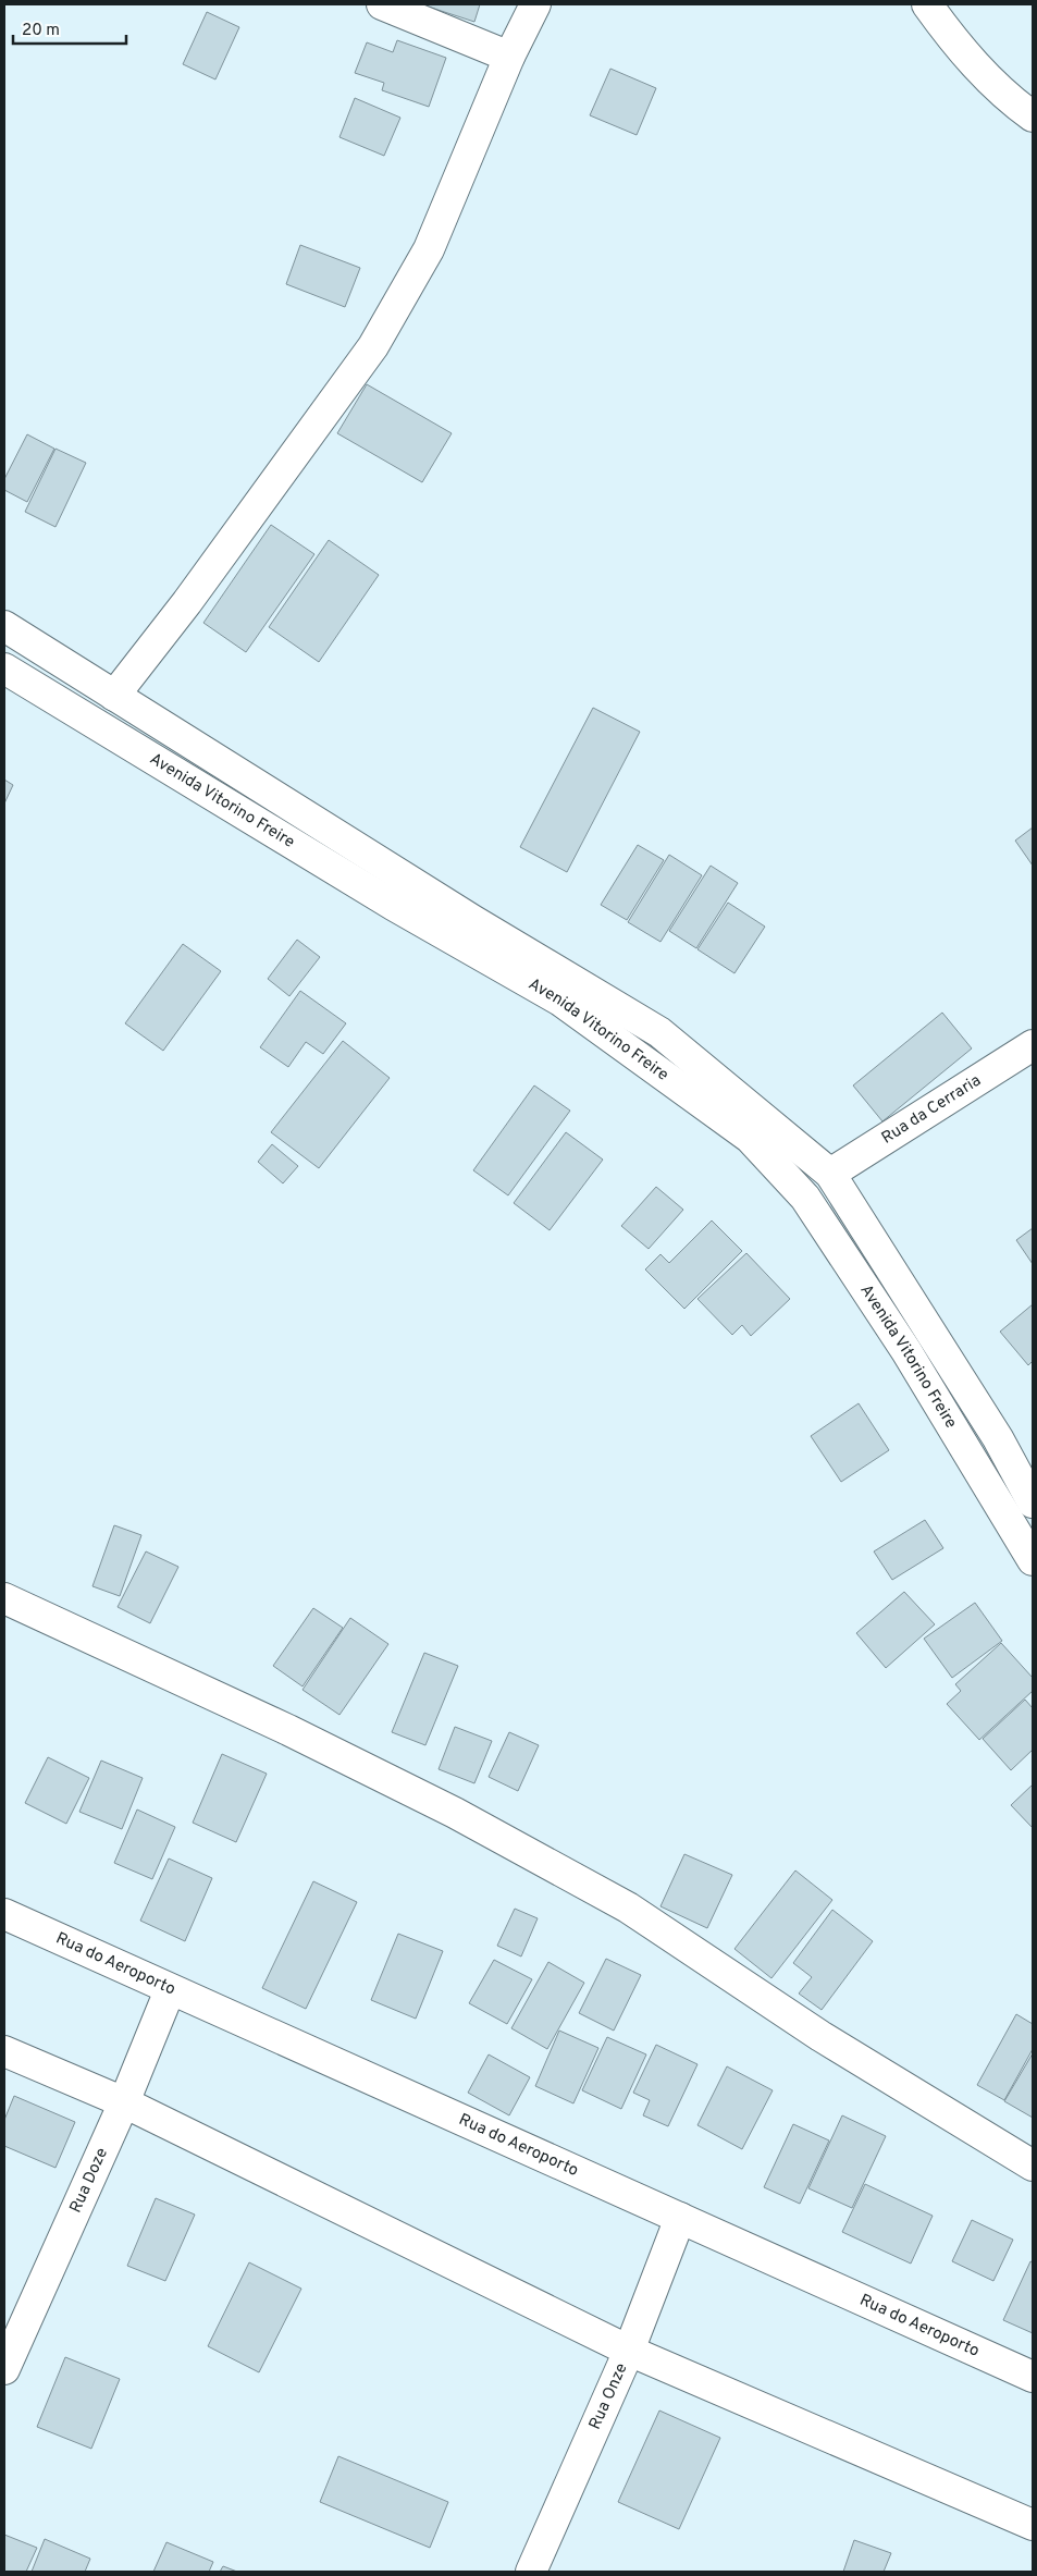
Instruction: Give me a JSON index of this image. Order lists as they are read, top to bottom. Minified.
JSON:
{"streets":{"street":["Avenida Vitorino Freire","Rua da Cerraria","Rua do Aeroporto","Rua Doze","Rua Onze"]},"crossings":[["Avenida Vitorino Freire","Rua da Cerraria"],["Rua do Aeroporto","Rua Doze"],["Rua do Aeroporto","Rua Onze"]],"scale_bar":"20 m"}
